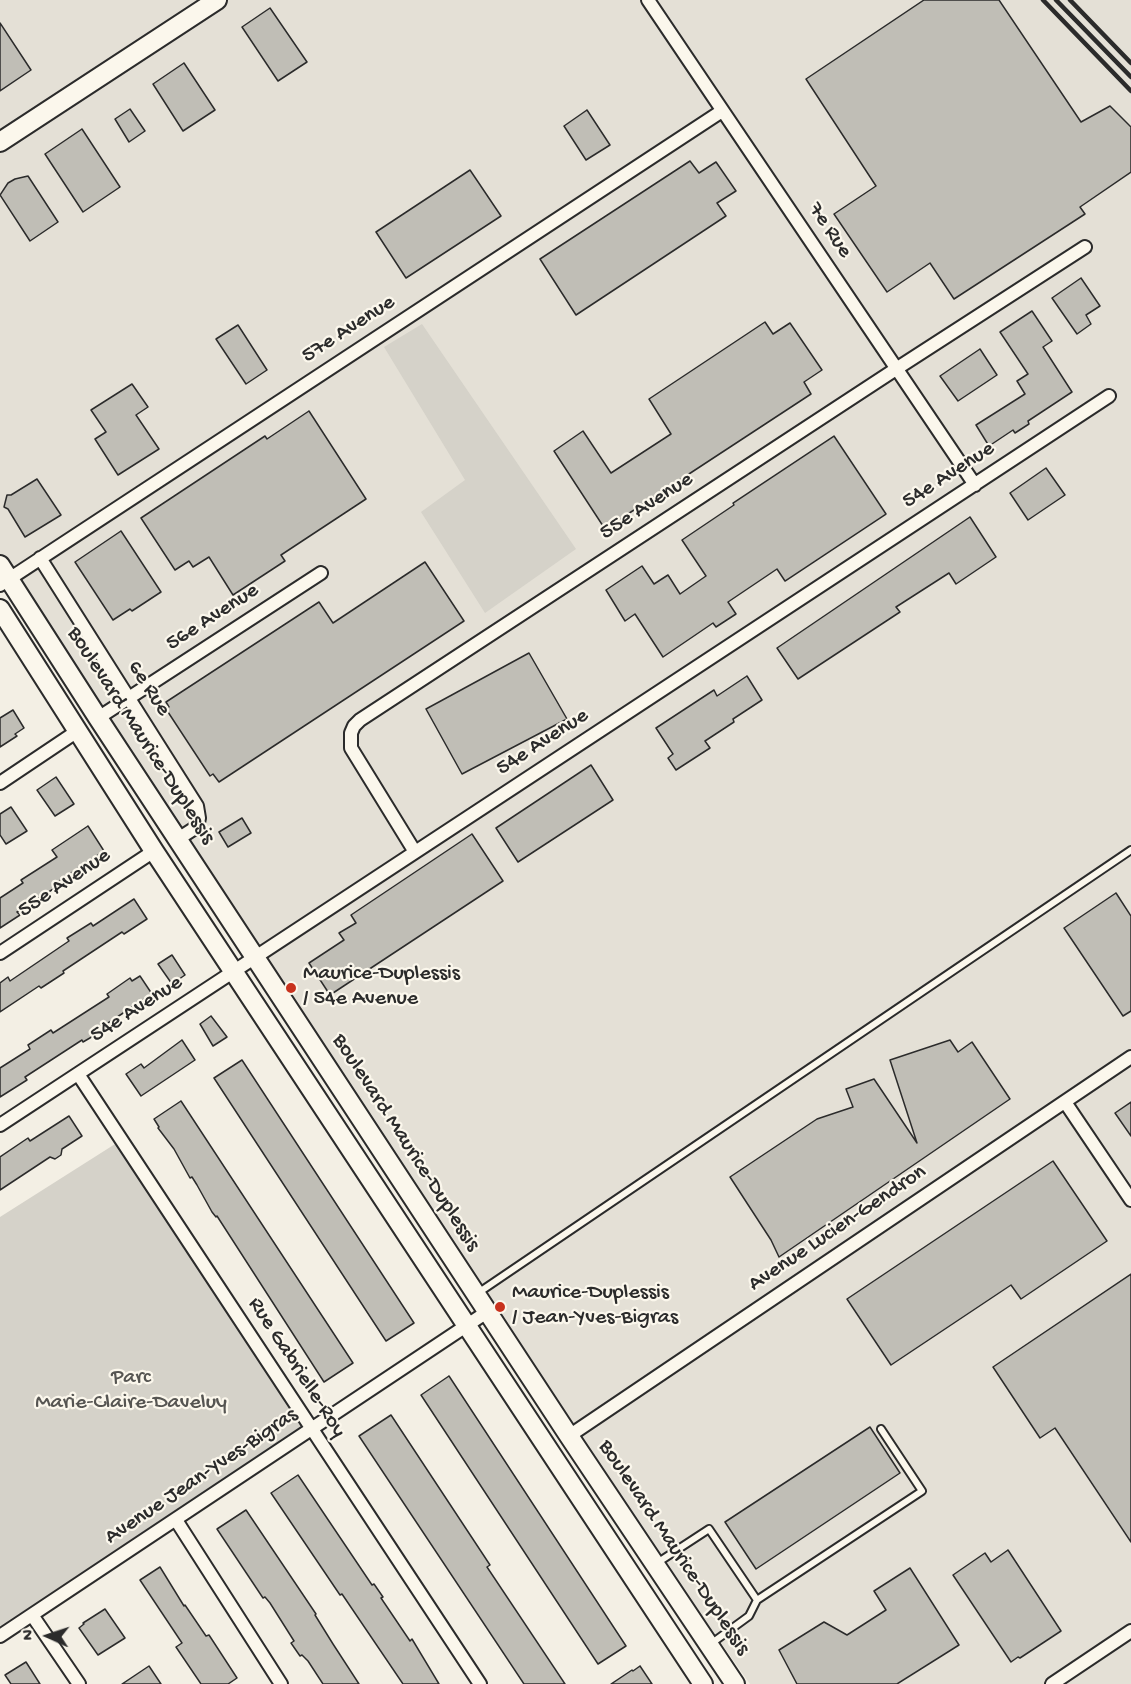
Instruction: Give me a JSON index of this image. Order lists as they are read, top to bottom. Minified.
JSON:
{"streets":{"street":["7e Rue","57e Avenue","54e Avenue","55e Avenue","56e Avenue","6e Rue","Boulevard Maurice-Duplessis","Avenue Lucien-Gendron","Rue Gabrielle-Roy","Avenue Jean-Yves-Bigras"]},"crossings":[["7e Rue","57e Avenue"],["7e Rue","54e Avenue"],["7e Rue","55e Avenue"],["57e Avenue","6e Rue"],["57e Avenue","Boulevard Maurice-Duplessis"],["54e Avenue","55e Avenue"],["54e Avenue","Boulevard Maurice-Duplessis"],["54e Avenue","Rue Gabrielle-Roy"],["56e Avenue","6e Rue"],["56e Avenue","Boulevard Maurice-Duplessis"],["6e Rue","Boulevard Maurice-Duplessis"],["Boulevard Maurice-Duplessis","Avenue Lucien-Gendron"],["Boulevard Maurice-Duplessis","Avenue Jean-Yves-Bigras"],["Rue Gabrielle-Roy","Avenue Jean-Yves-Bigras"]],"parks":["Parc Marie-Claire-Daveluy"],"places":["Maurice-Duplessis / 54e Avenue","Maurice-Duplessis / Jean-Yves-Bigras"],"north":"left"}
